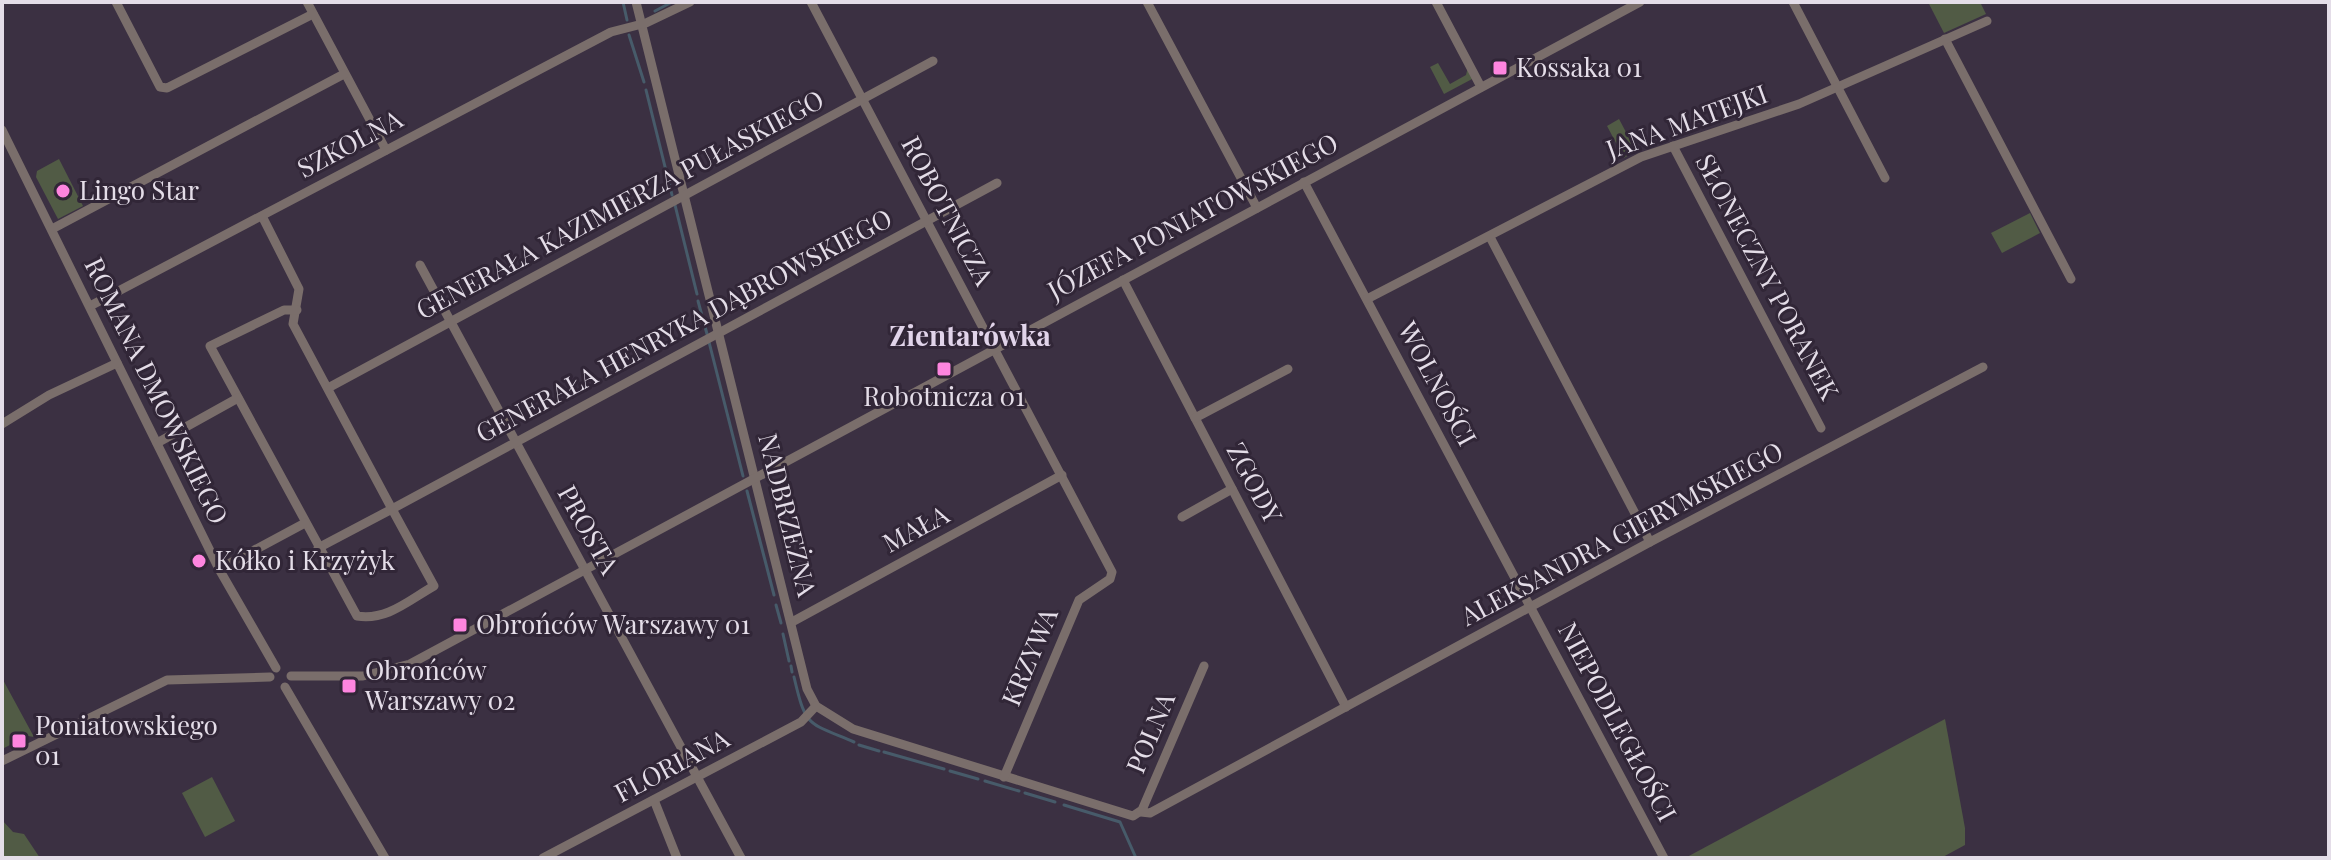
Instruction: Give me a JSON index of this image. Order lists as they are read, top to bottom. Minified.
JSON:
{"streets":{"street":["JANA MATEJKI","SZKOLNA","GENERAŁA KAZIMIERZA PUŁASKIEGO","ROBOTNICZA","JÓZEFA PONIATOWSKIEGO","SŁONECZNY PORANEK","GENERAŁA HENRYKA DĄBROWSKIEGO","WOLNOŚCI","ROMANA DMOWSKIEGO","ZGODY","NADBRZEŻNA","MAŁA","PROSTA","ALEKSANDRA GIERYMSKIEGO","KRZYWA","NIEPODLEGŁOŚCI","POLNA","FLORIANA"]},"crossings":[["JANA MATEJKI","SŁONECZNY PORANEK"],["JANA MATEJKI","WOLNOŚCI"],["SZKOLNA","ROMANA DMOWSKIEGO"],["SZKOLNA","NADBRZEŻNA"],["GENERAŁA KAZIMIERZA PUŁASKIEGO","ROBOTNICZA"],["GENERAŁA KAZIMIERZA PUŁASKIEGO","NADBRZEŻNA"],["GENERAŁA KAZIMIERZA PUŁASKIEGO","PROSTA"],["ROBOTNICZA","JÓZEFA PONIATOWSKIEGO"],["ROBOTNICZA","GENERAŁA HENRYKA DĄBROWSKIEGO"],["ROBOTNICZA","MAŁA"],["ROBOTNICZA","KRZYWA"],["JÓZEFA PONIATOWSKIEGO","WOLNOŚCI"],["JÓZEFA PONIATOWSKIEGO","ZGODY"],["JÓZEFA PONIATOWSKIEGO","NADBRZEŻNA"],["JÓZEFA PONIATOWSKIEGO","PROSTA"],["GENERAŁA HENRYKA DĄBROWSKIEGO","NADBRZEŻNA"],["GENERAŁA HENRYKA DĄBROWSKIEGO","PROSTA"],["WOLNOŚCI","ALEKSANDRA GIERYMSKIEGO"],["WOLNOŚCI","NIEPODLEGŁOŚCI"],["ZGODY","ALEKSANDRA GIERYMSKIEGO"],["NADBRZEŻNA","MAŁA"],["NADBRZEŻNA","FLORIANA"],["PROSTA","FLORIANA"],["ALEKSANDRA GIERYMSKIEGO","NIEPODLEGŁOŚCI"],["ALEKSANDRA GIERYMSKIEGO","POLNA"]],"districts":["Zientarówka"],"places":{"transit":["Kossaka 01","Robotnicza 01","Obrońców Warszawy 01","Obrońców Warszawy 02","Poniatowskiego 01"],"other":["Lingo Star","Kółko i Krzyżyk"]}}
